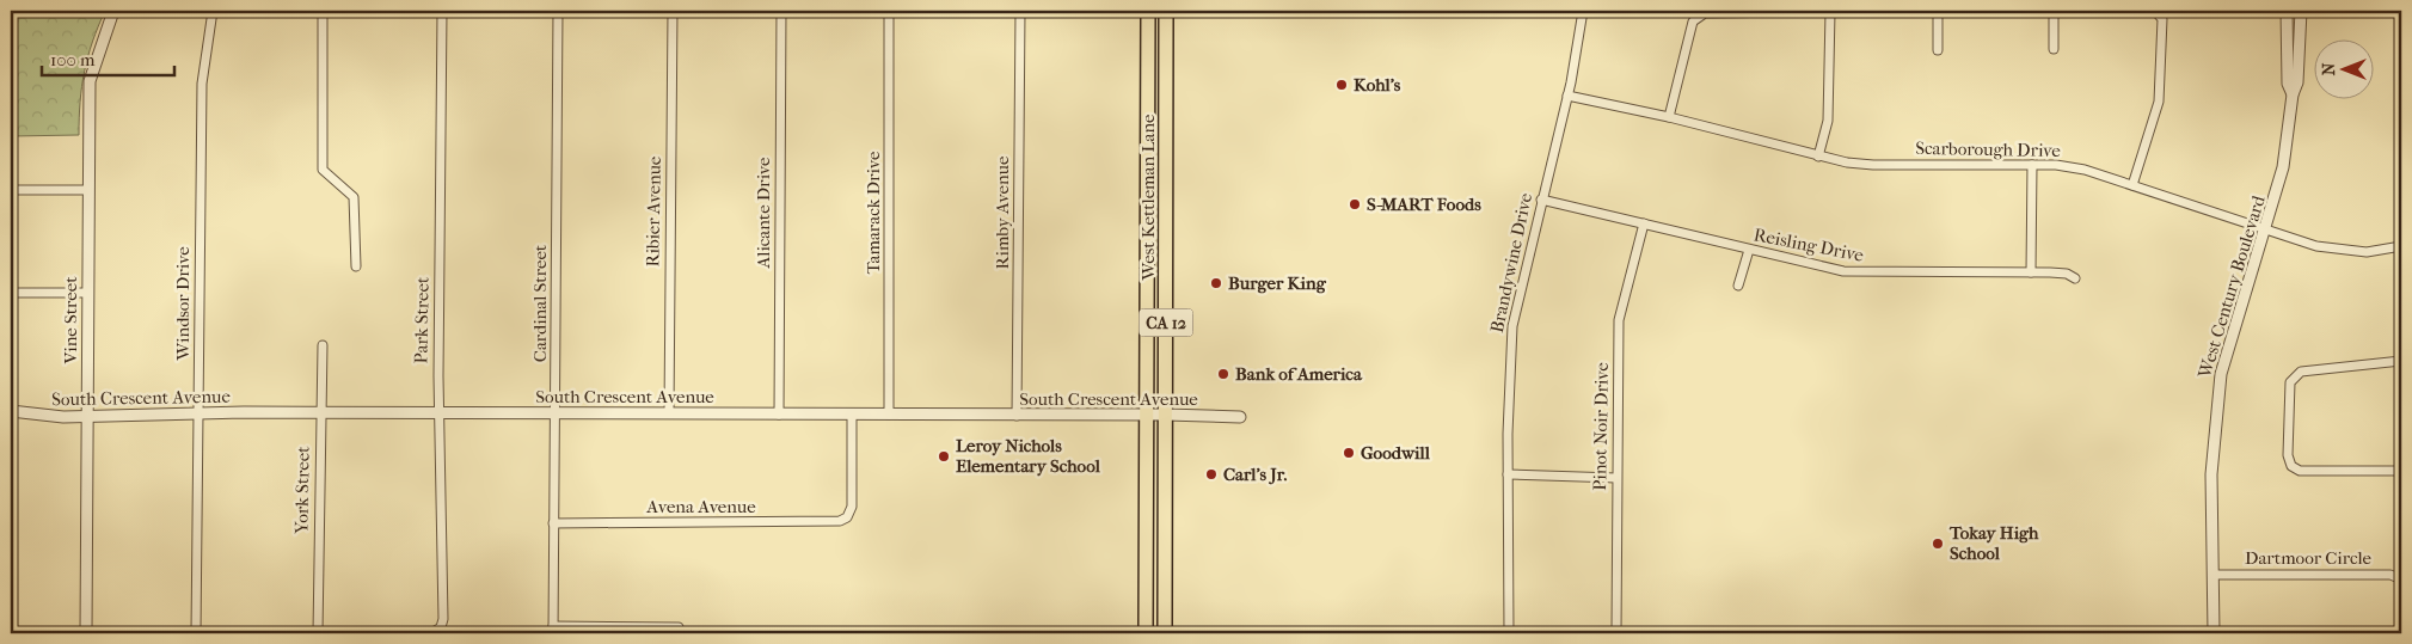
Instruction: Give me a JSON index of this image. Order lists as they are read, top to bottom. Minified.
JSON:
{"streets":{"main road":["West Kettleman Lane","CA 12"],"street":["Scarborough Drive","Ribier Avenue","Alicante Drive","Tamarack Drive","Rimby Avenue","Reisling Drive","Brandywine Drive","West Century Boulevard","Windsor Drive","Cardinal Street","Vine Street","Park Street","South Crescent Avenue","Pinot Noir Drive","York Street","Avena Avenue","Dartmoor Circle"]},"crossings":[["Scarborough Drive","Brandywine Drive"],["Scarborough Drive","West Century Boulevard"],["West Kettleman Lane","South Crescent Avenue"],["Ribier Avenue","South Crescent Avenue"],["Alicante Drive","South Crescent Avenue"],["Tamarack Drive","South Crescent Avenue"],["Rimby Avenue","South Crescent Avenue"],["Reisling Drive","Brandywine Drive"],["Reisling Drive","Pinot Noir Drive"],["West Century Boulevard","Dartmoor Circle"],["Windsor Drive","South Crescent Avenue"],["Cardinal Street","South Crescent Avenue"],["Cardinal Street","Avena Avenue"],["Vine Street","South Crescent Avenue"],["Park Street","South Crescent Avenue"],["South Crescent Avenue","York Street"],["South Crescent Avenue","Avena Avenue"]],"places":["Kohl's","S-MART Foods","Burger King","Bank of America","Goodwill","Leroy Nichols Elementary School","Carl's Jr.","Tokay High School"],"scale_bar":"100 m","north":"left"}
